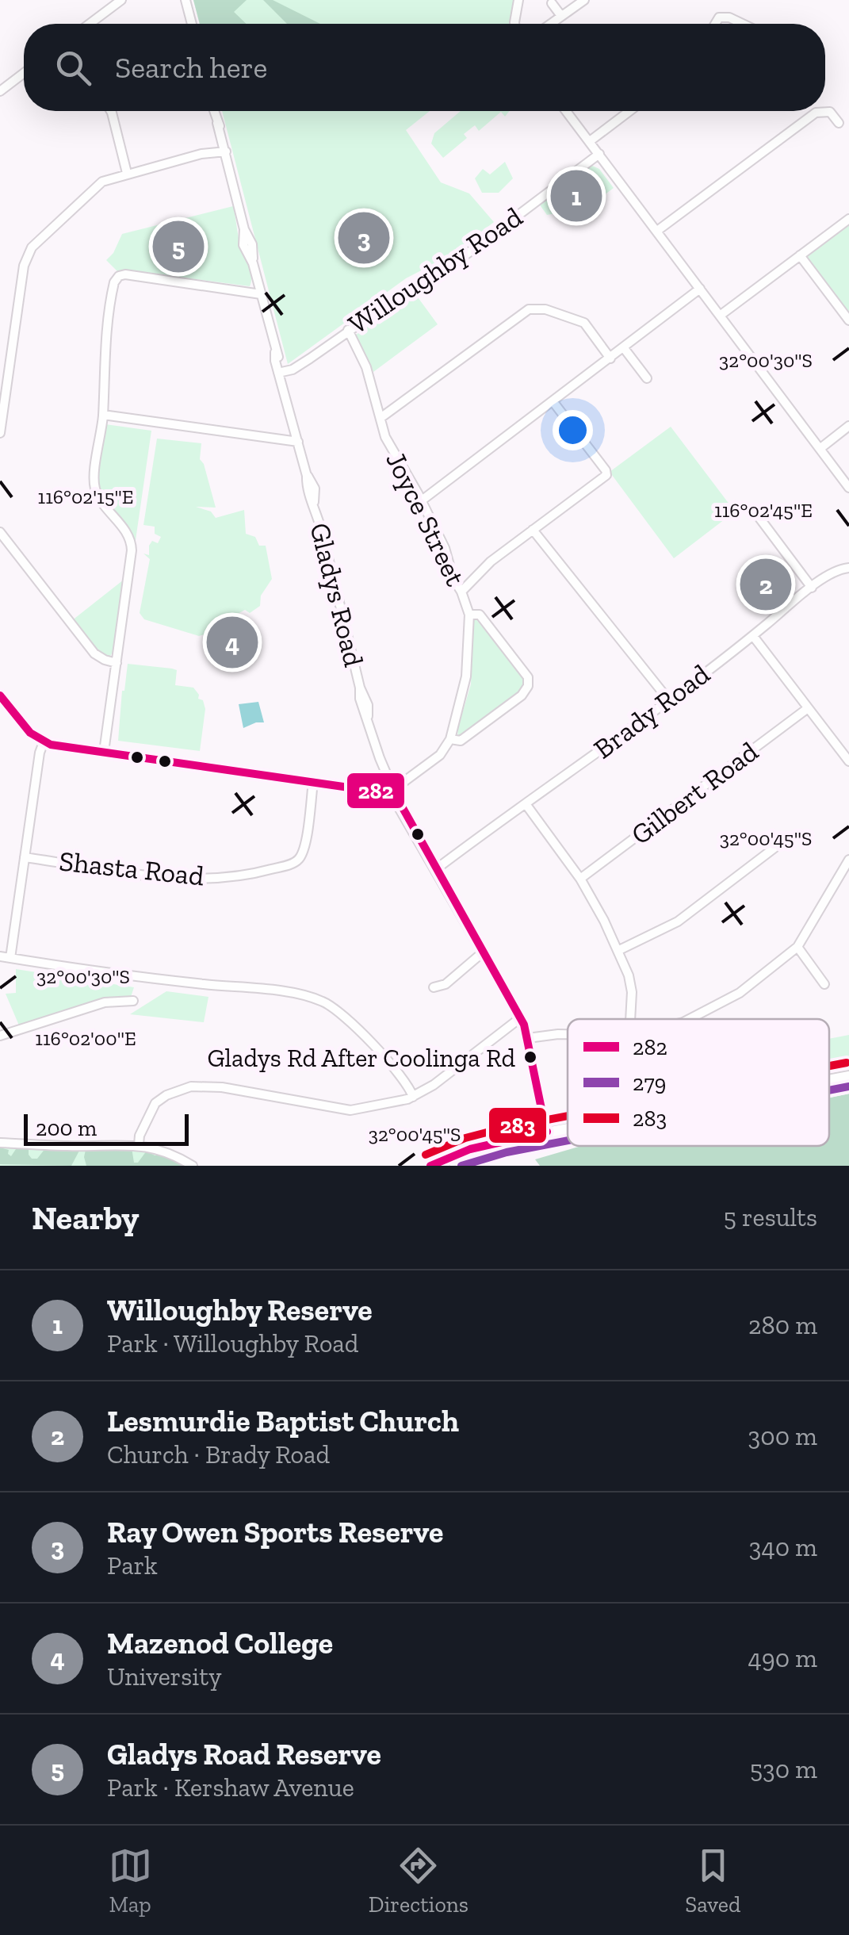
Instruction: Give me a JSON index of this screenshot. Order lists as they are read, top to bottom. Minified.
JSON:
{"streets":{"street":["Willoughby Road","Joyce Street","Gladys Road","Brady Road","Gilbert Road","Shasta Road"]},"crossings":[["Willoughby Road","Joyce Street"],["Willoughby Road","Gladys Road"],["Joyce Street","Gladys Road"],["Joyce Street","Shasta Road"],["Gladys Road","Brady Road"]],"places":["Gladys Rd After Coolinga Rd"],"lines":["transit line 282","transit line 283","transit line 279"],"legend":["282","279","283"],"scale_bar":"200 m","page":{"search":"Search here","pins":["1","3","5","2","4"],"scale":"200 m","heading":["Nearby","5 results"],"list":[{"mark":"1","name":"Willoughby Reserve","note":"Park · Willoughby Road","value":"280 m"},{"mark":"2","name":"Lesmurdie Baptist Church","note":"Church · Brady Road","value":"300 m"},{"mark":"3","name":"Ray Owen Sports Reserve","note":"Park","value":"340 m"},{"mark":"4","name":"Mazenod College","note":"University","value":"490 m"},{"mark":"5","name":"Gladys Road Reserve","note":"Park · Kershaw Avenue","value":"530 m"}],"nav":["Map","Directions","Saved"]},"coordinates":["32°00'30\"S","116°02'15\"E","116°02'45\"E","32°00'45\"S","116°02'00\"E"]}
